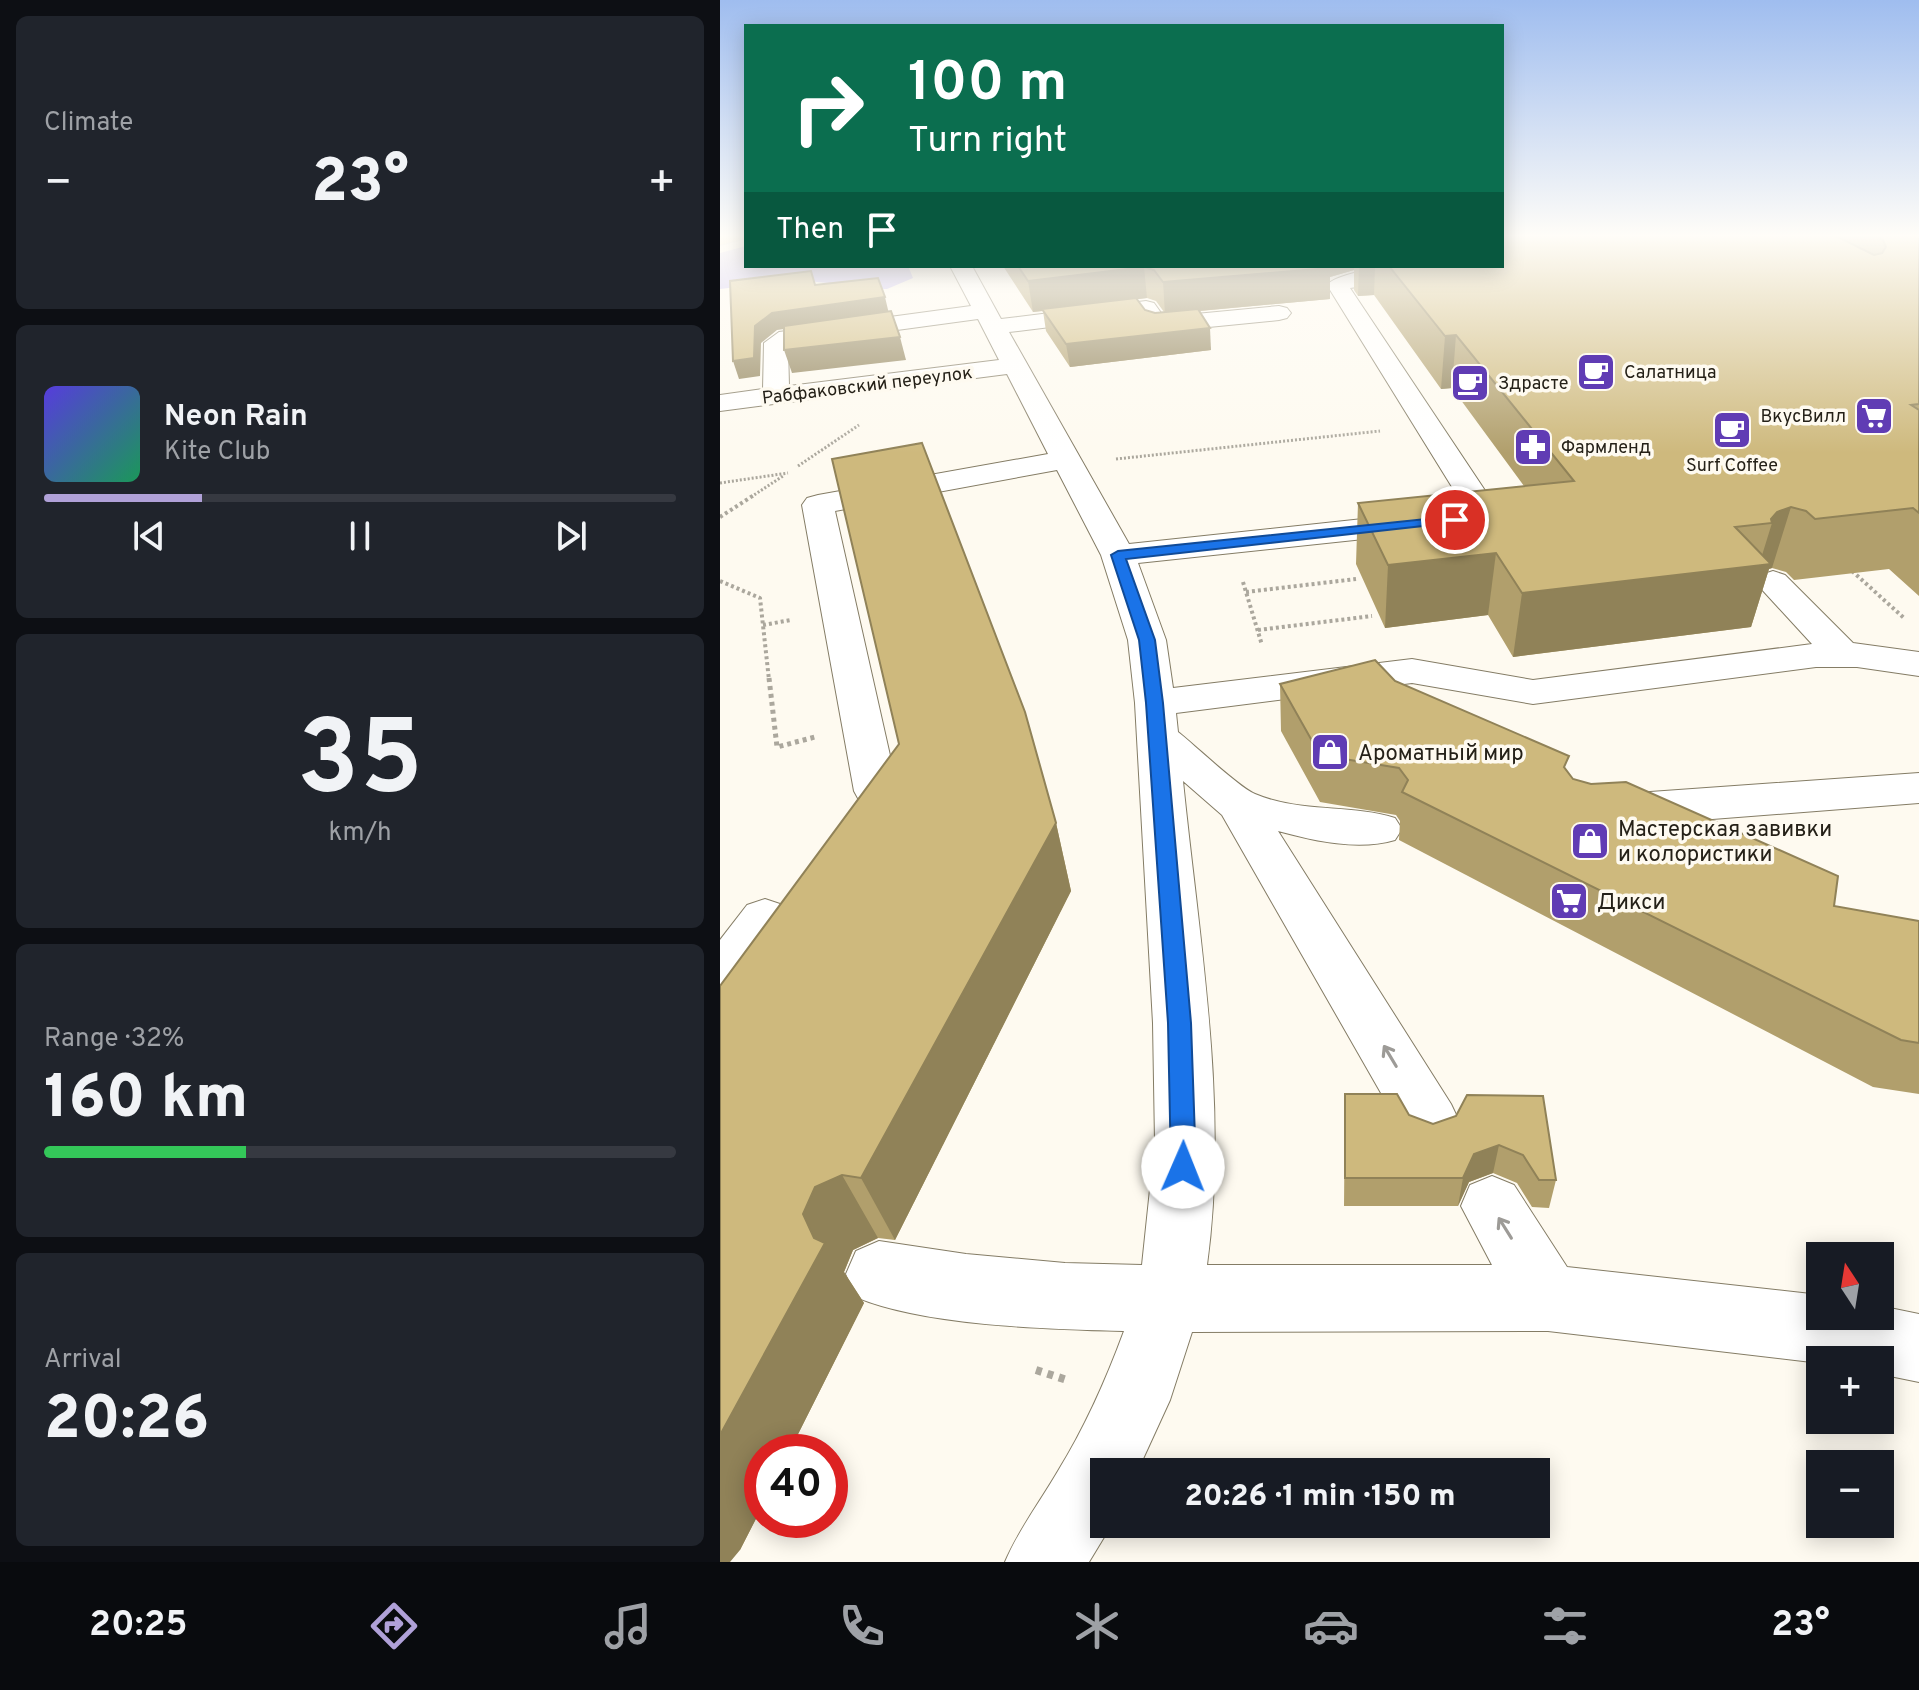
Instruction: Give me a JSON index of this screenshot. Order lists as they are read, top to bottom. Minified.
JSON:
{"streets":{"street":["Рабфаковский переулок"]},"places":{"cafe":["Салатница","Здрасте","Surf Coffee"],"supermarket":["ВкусВилл","Дикси"],"pharmacy":["Фармленд"],"shop":["Ароматный мир","Мастерская завивки и колористики"]},"north":"top","page":{"tile":["Climate",["35","km/h"],["Range · 32%","160 km"],["Arrival","20:26"]],"turn":["100 m","Turn right"],"heat":["−","23°","+"],"then":"Then","song":["Neon Rain","Kite Club"],"map_buttons":["+","−"],"limit":"40","trip":"20:26 · 1 min · 150 m","tabs":["20:25","23°"]}}
